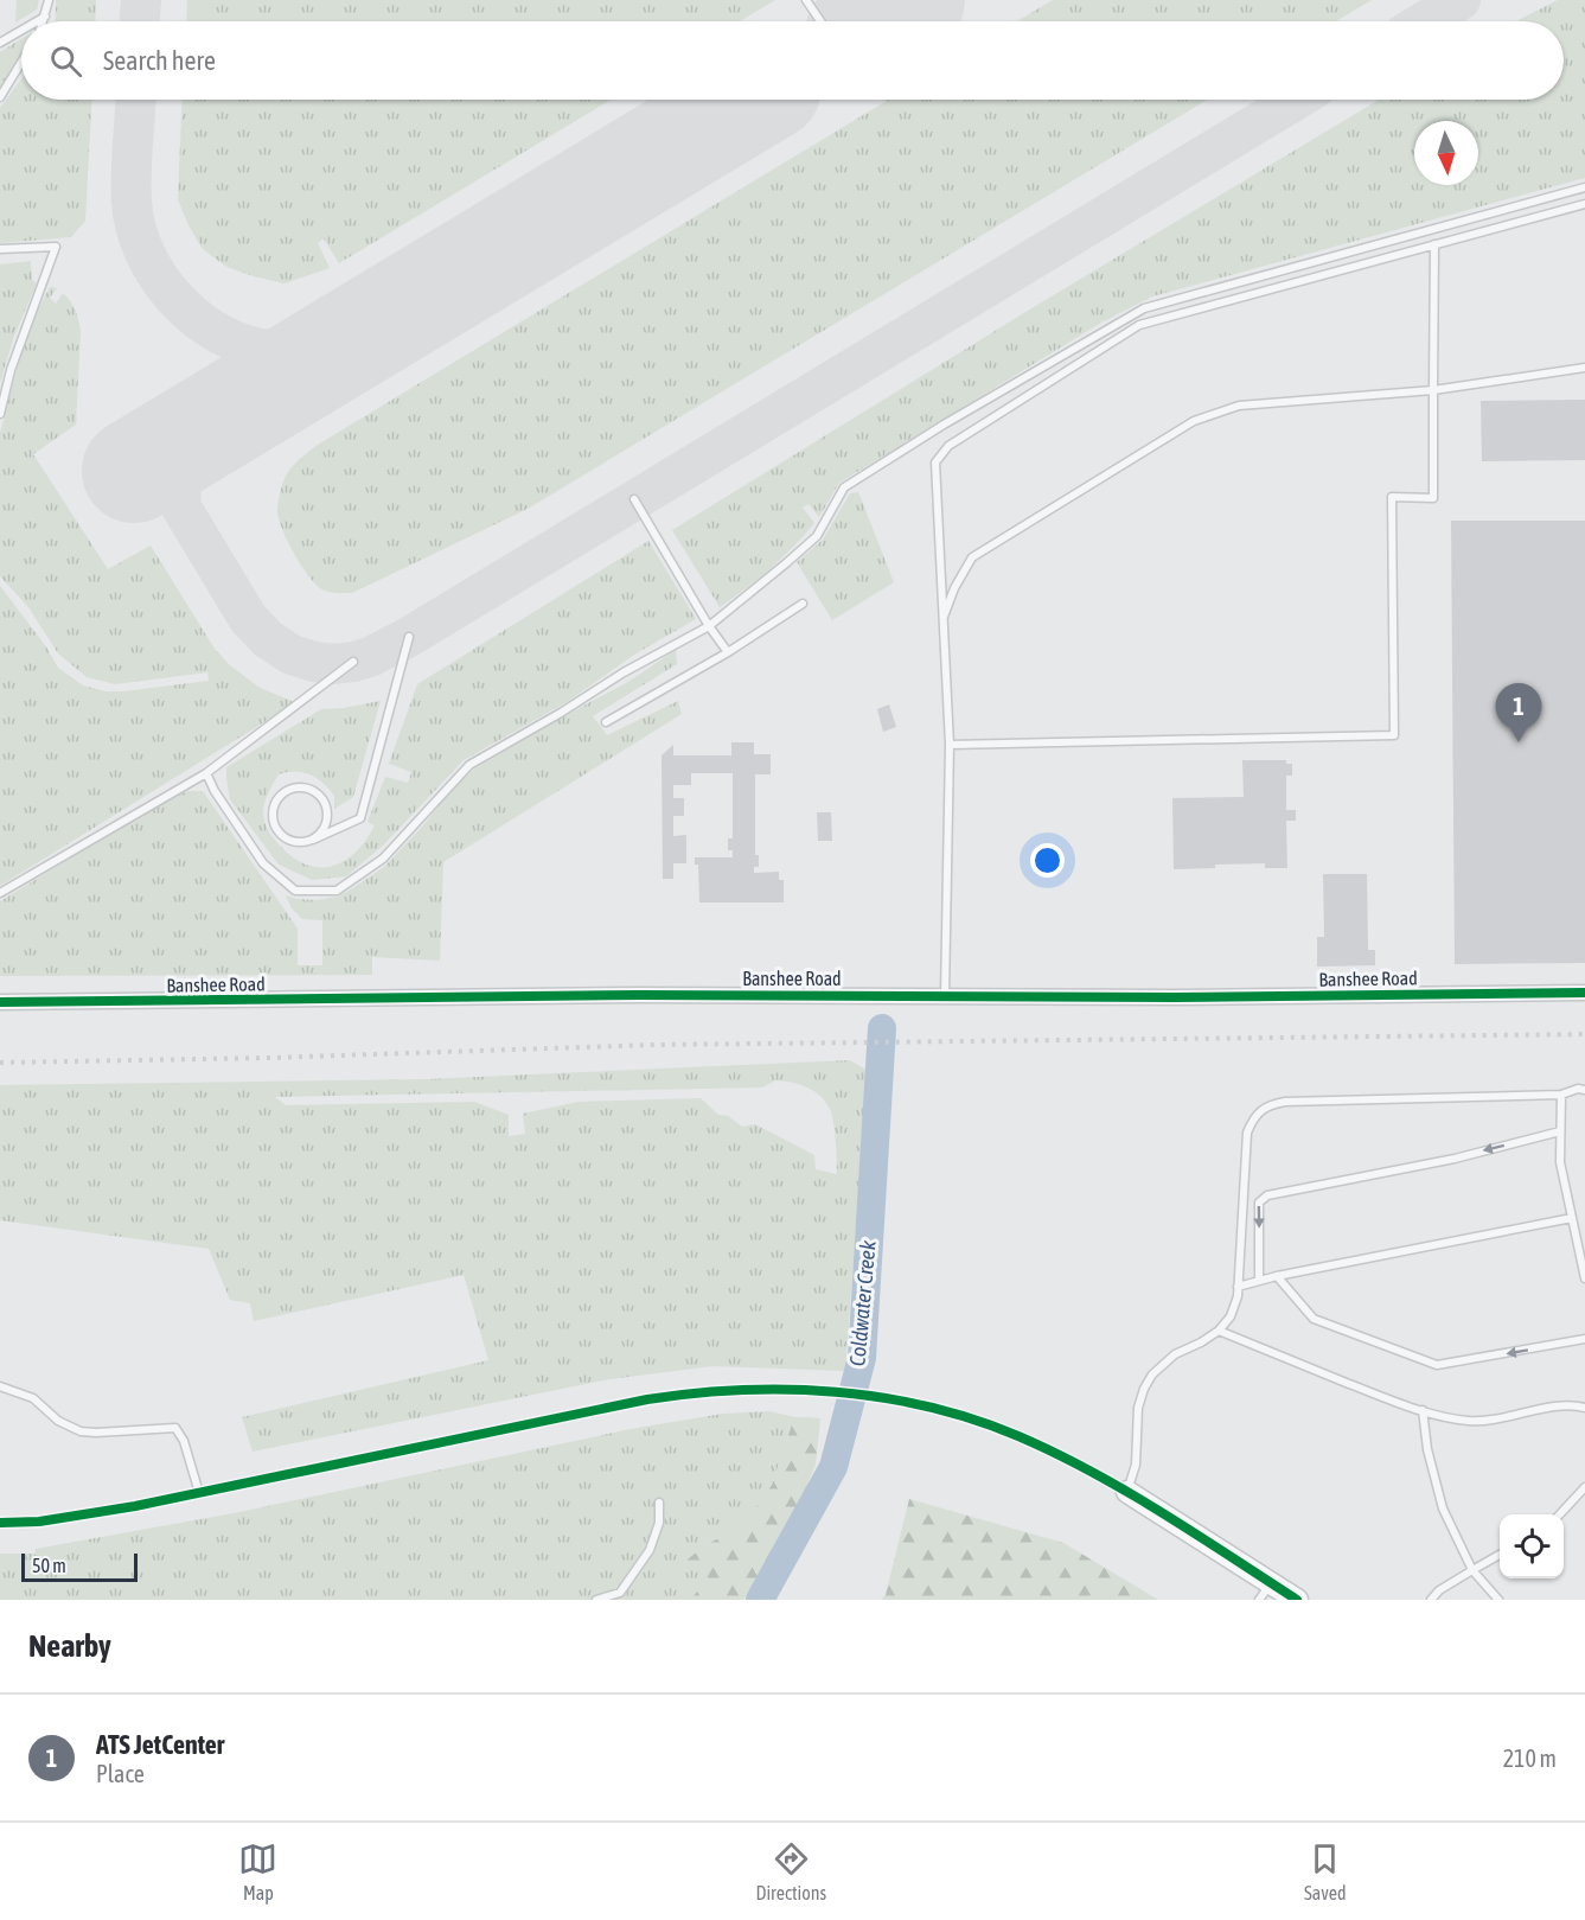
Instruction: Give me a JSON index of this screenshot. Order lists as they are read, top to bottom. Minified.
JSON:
{"streets":{"street":["Banshee Road"]},"water":["Coldwater Creek"],"scale_bar":"50 m","north":"bottom","page":{"search":"Search here","pins":"1","scale":"50 m","heading":"Nearby","list":[{"mark":"1","name":"ATS JetCenter","note":"Place","value":"210 m"}],"nav":["Map","Directions","Saved"]}}
